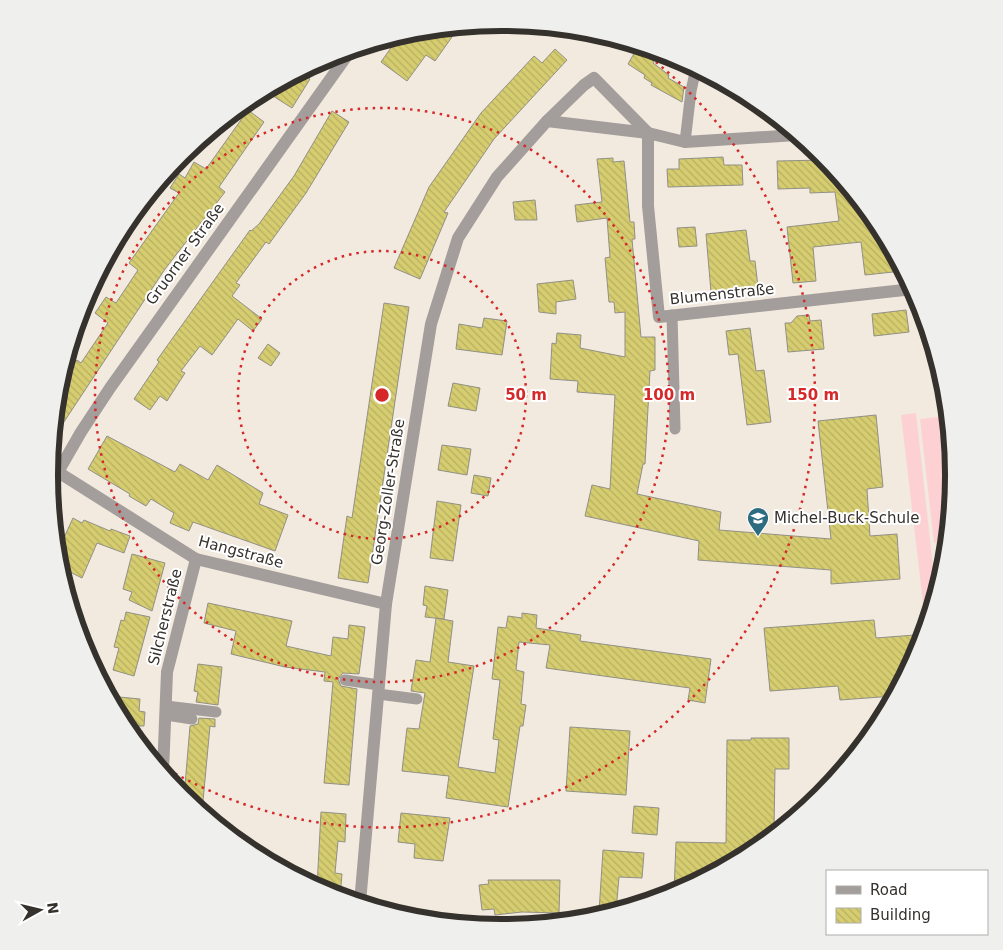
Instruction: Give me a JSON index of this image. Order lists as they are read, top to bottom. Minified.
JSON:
{"streets":{"street":["Gruorner Straße","Blumenstraße","Georg-Zoller-Straße","Hangstraße","Silcherstraße"]},"crossings":[["Blumenstraße","Georg-Zoller-Straße"],["Georg-Zoller-Straße","Hangstraße"],["Hangstraße","Silcherstraße"]],"places":{"school or university":["Michel-Buck-Schule"]},"legend":["Road","Building"],"north":"right","rings":["50 m","100 m","150 m"]}
